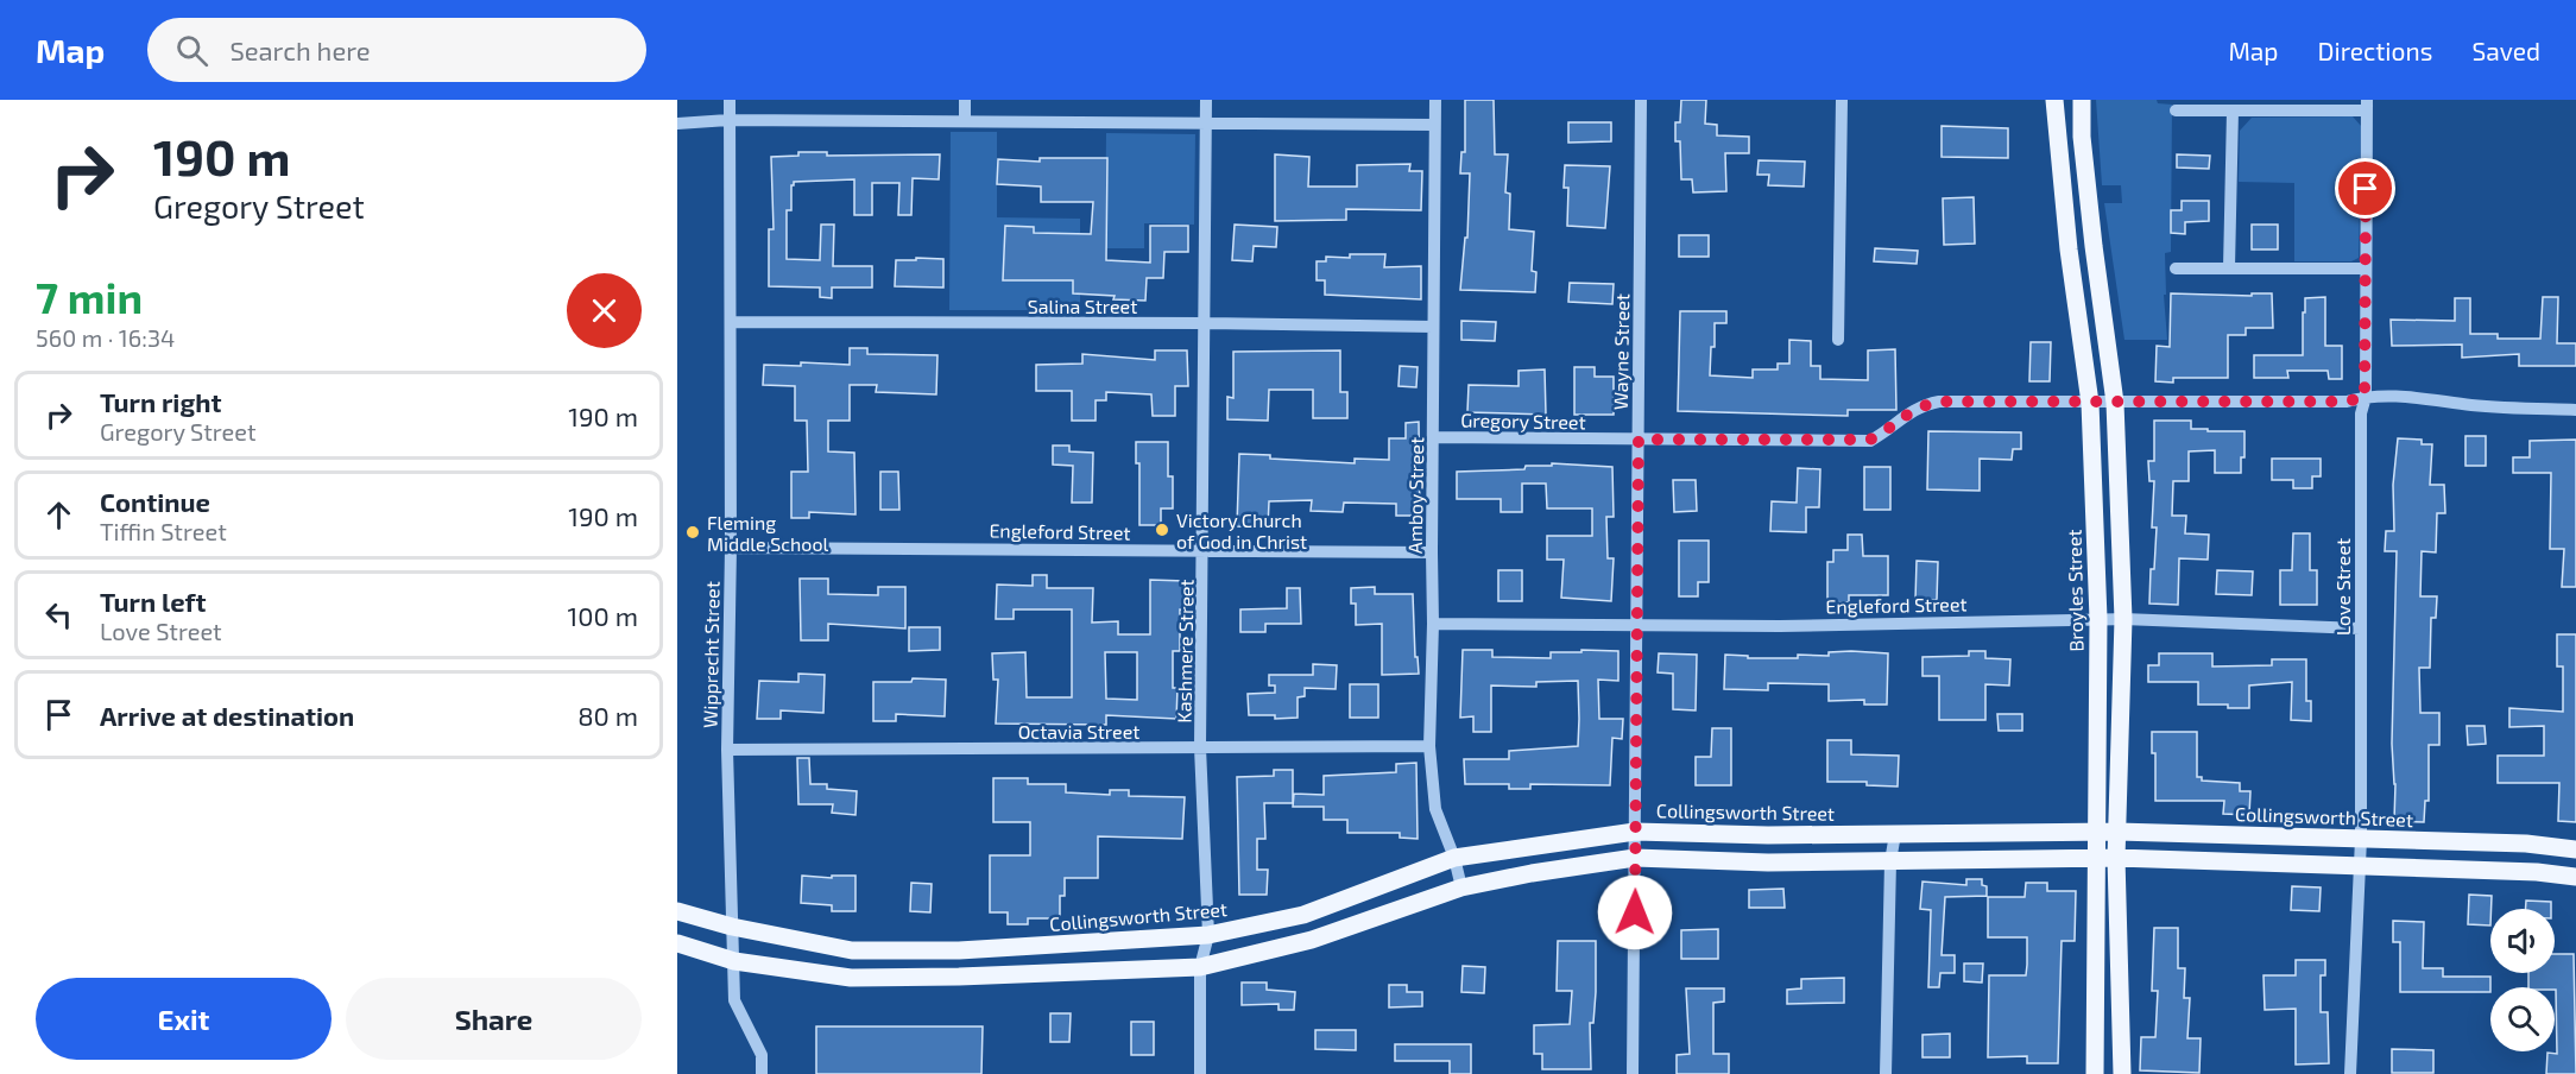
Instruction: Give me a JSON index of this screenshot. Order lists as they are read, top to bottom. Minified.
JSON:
{"streets":{"main road":["Broyles Street","Collingsworth Street"],"street":["Salina Street","Wayne Street","Gregory Street","Amboy Street","Engleford Street","Love Street","Kashmere Street","Wipprecht Street","Octavia Street"]},"crossings":[["Salina Street","Amboy Street"],["Salina Street","Kashmere Street"],["Salina Street","Wipprecht Street"],["Wayne Street","Gregory Street"],["Wayne Street","Engleford Street"],["Wayne Street","Collingsworth Street"],["Gregory Street","Amboy Street"],["Gregory Street","Love Street"],["Gregory Street","Broyles Street"],["Amboy Street","Engleford Street"],["Amboy Street","Octavia Street"],["Amboy Street","Collingsworth Street"],["Engleford Street","Love Street"],["Engleford Street","Broyles Street"],["Engleford Street","Kashmere Street"],["Engleford Street","Wipprecht Street"],["Love Street","Collingsworth Street"],["Broyles Street","Collingsworth Street"],["Kashmere Street","Octavia Street"],["Kashmere Street","Collingsworth Street"],["Wipprecht Street","Octavia Street"],["Wipprecht Street","Collingsworth Street"]],"places":["Victory Church of God in Christ","Fleming Middle School"],"page":{"header":"Map","search":"Search here","nav":["Map","Directions","Saved"],"turn":["190 m","Gregory Street"],"heading":["7 min","560 m · 16:34"],"list":[{"name":"Turn right","note":"Gregory Street","value":"190 m"},{"name":"Continue","note":"Tiffin Street","value":"190 m"},{"name":"Turn left","note":"Love Street","value":"100 m"},{"name":"Arrive at destination","value":"80 m"}],"buttons":["Exit","Share"]}}
